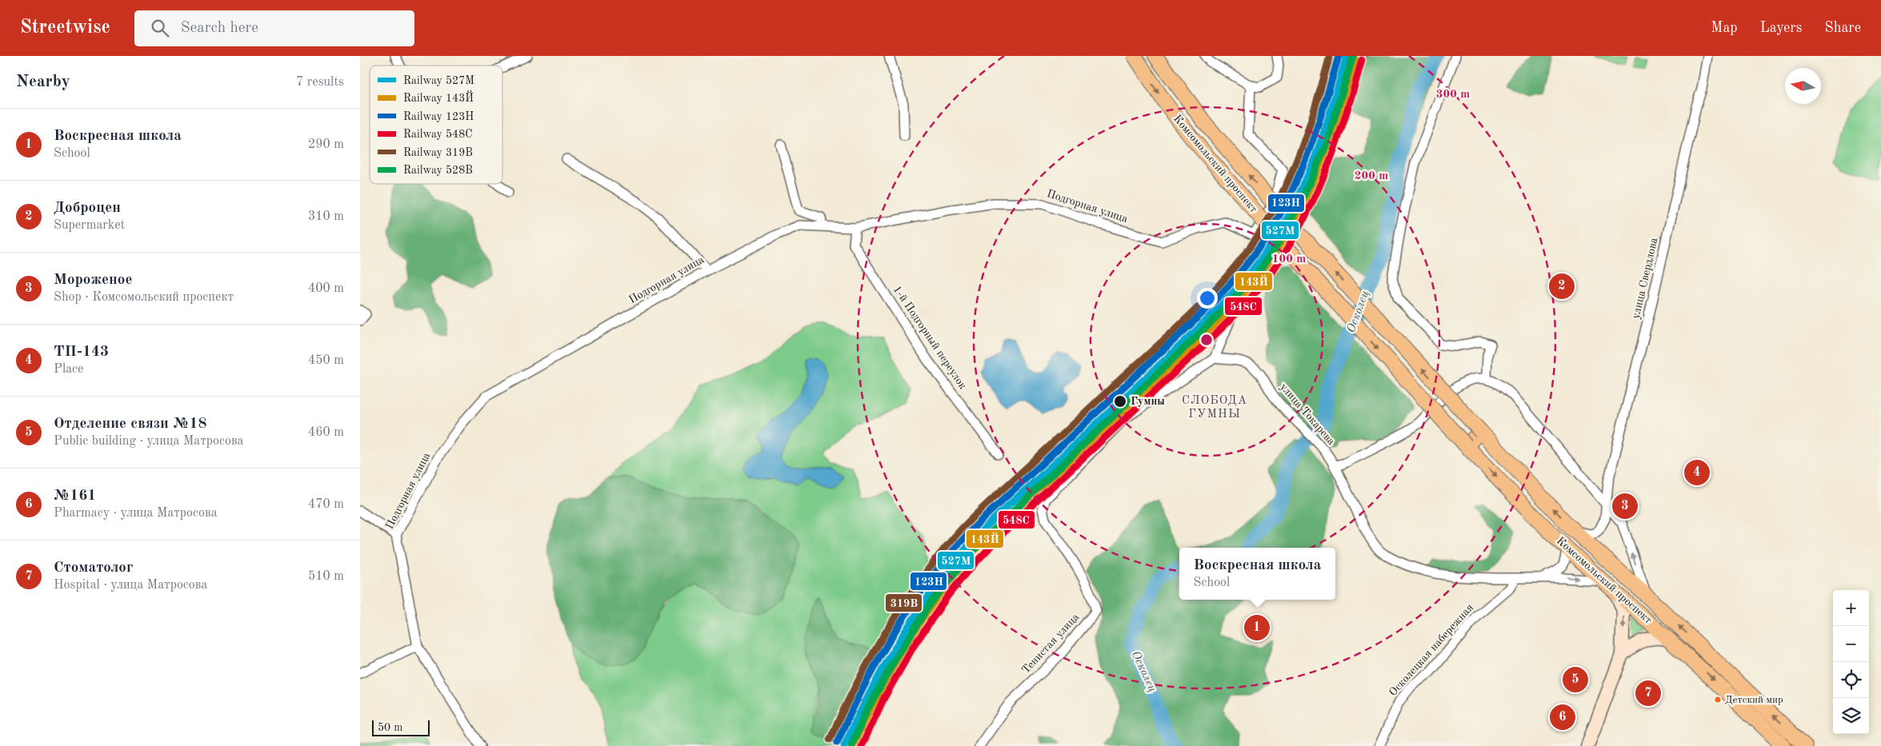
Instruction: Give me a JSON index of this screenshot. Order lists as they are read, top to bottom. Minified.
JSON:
{"streets":{"main road":["Комсомольский проспект"],"street":["Подгорная улица","улица Свердлова","1-й Подгорный переулок","улица Токарева","Тенистая улица","Осколецкая набережная"]},"crossings":[["Комсомольский проспект","улица Свердлова"],["Комсомольский проспект","улица Токарева"],["Подгорная улица","1-й Подгорный переулок"],["улица Токарева","Тенистая улица"],["улица Токарева","Осколецкая набережная"]],"districts":["СЛОБОДА ГУМНЫ"],"water":["Осколец"],"places":["Гумны","Детский мир"],"lines":["rail line 527М","rail line 123Н","rail line 319В","rail line 528В","rail line 143Й","rail line 548С"],"legend":["Railway 527М","Railway 143Й","Railway 123Н","Railway 548С","Railway 319В","Railway 528В"],"scale_bar":"50 m","north":"left","page":{"header":"Streetwise","search":"Search here","nav":["Map","Layers","Share"],"heading":["Nearby","7 results"],"list":[{"mark":"1","name":"Воскресная школа","note":"School","value":"290 m"},{"mark":"2","name":"Доброцен","note":"Supermarket","value":"310 m"},{"mark":"3","name":"Мороженое","note":"Shop · Комсомольский проспект","value":"400 m"},{"mark":"4","name":"ТП-143","note":"Place","value":"450 m"},{"mark":"5","name":"Отделение связи №18","note":"Public building · улица Матросова","value":"460 m"},{"mark":"6","name":"№161","note":"Pharmacy · улица Матросова","value":"470 m"},{"mark":"7","name":"Стоматолог","note":"Hospital · улица Матросова","value":"510 m"}],"pins":["2","4","3","1","5","7","6"],"popup":["Воскресная школа","School"],"map_buttons":["+","−"],"scale":"50 m"},"rings":["300 m","200 m","100 m"]}
